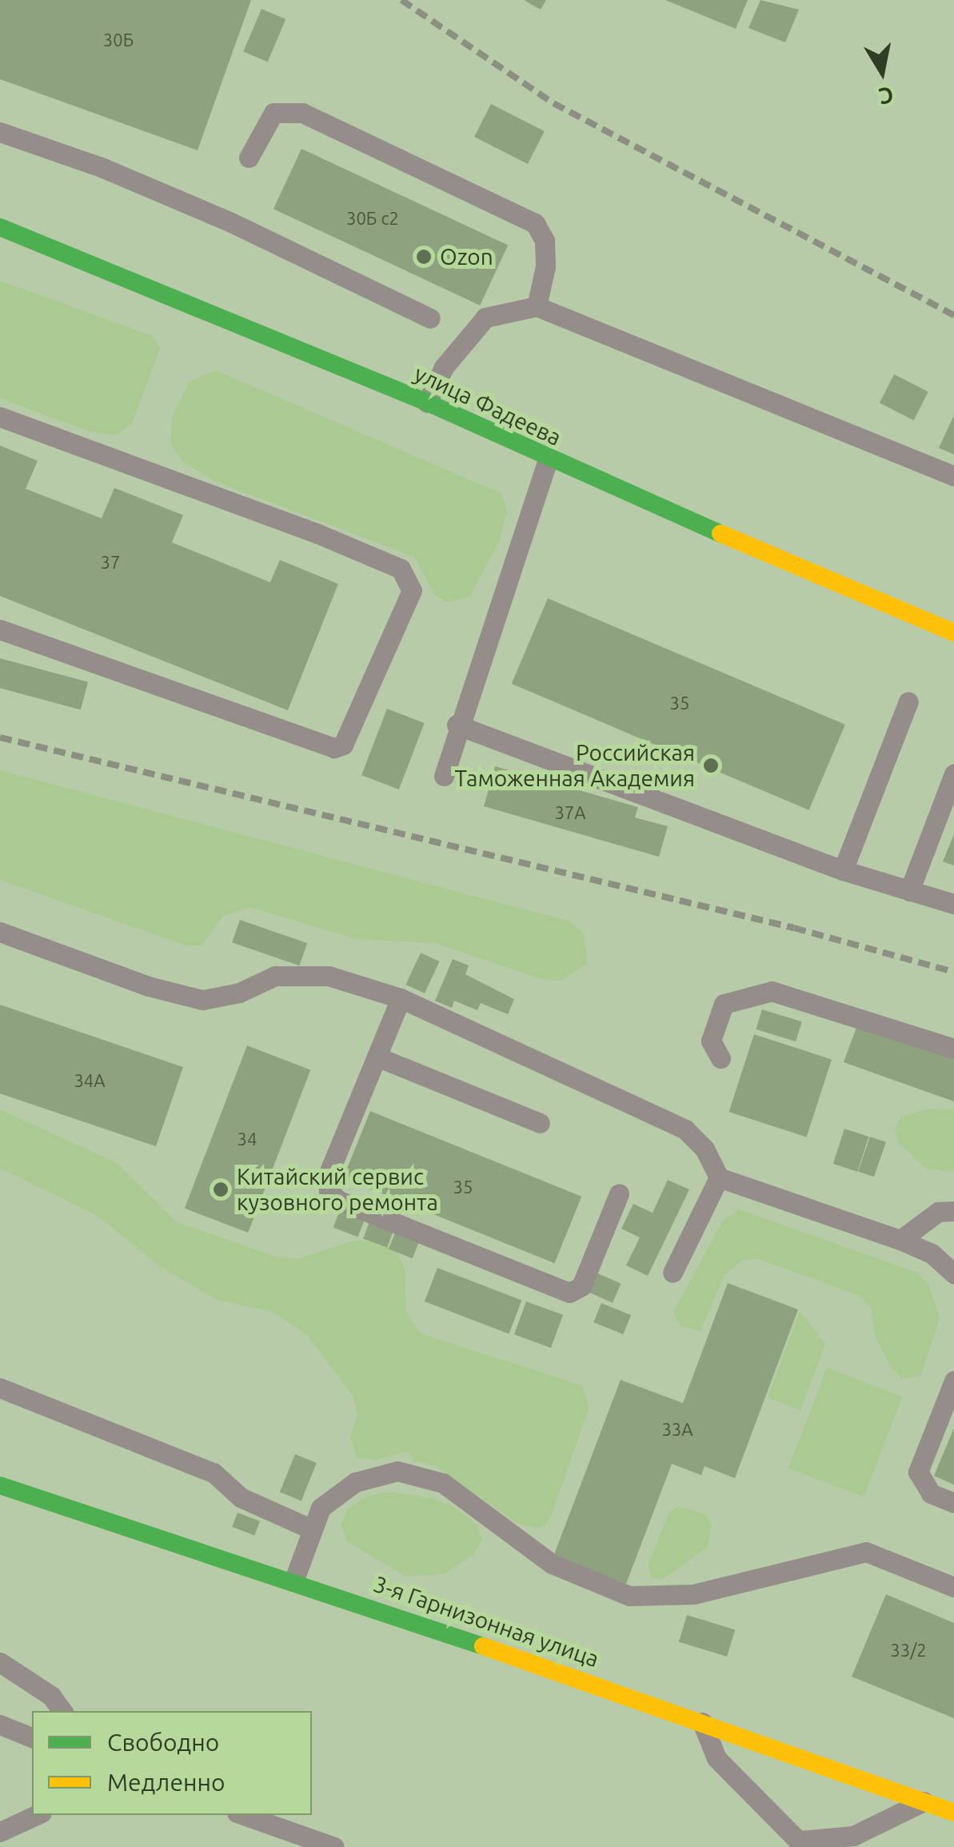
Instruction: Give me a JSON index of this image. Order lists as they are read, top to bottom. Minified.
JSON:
{"streets":{"main road":["улица Фадеева","3-я Гарнизонная улица"]},"places":["Ozon","Российская Таможенная Академия","Китайский сервис кузовного ремонта"],"house_numbers":["30Б","30Б с2","37","35","37А","34А","34","35","33А","33/2"],"legend":["Свободно","Медленно"],"north":"bottom"}
